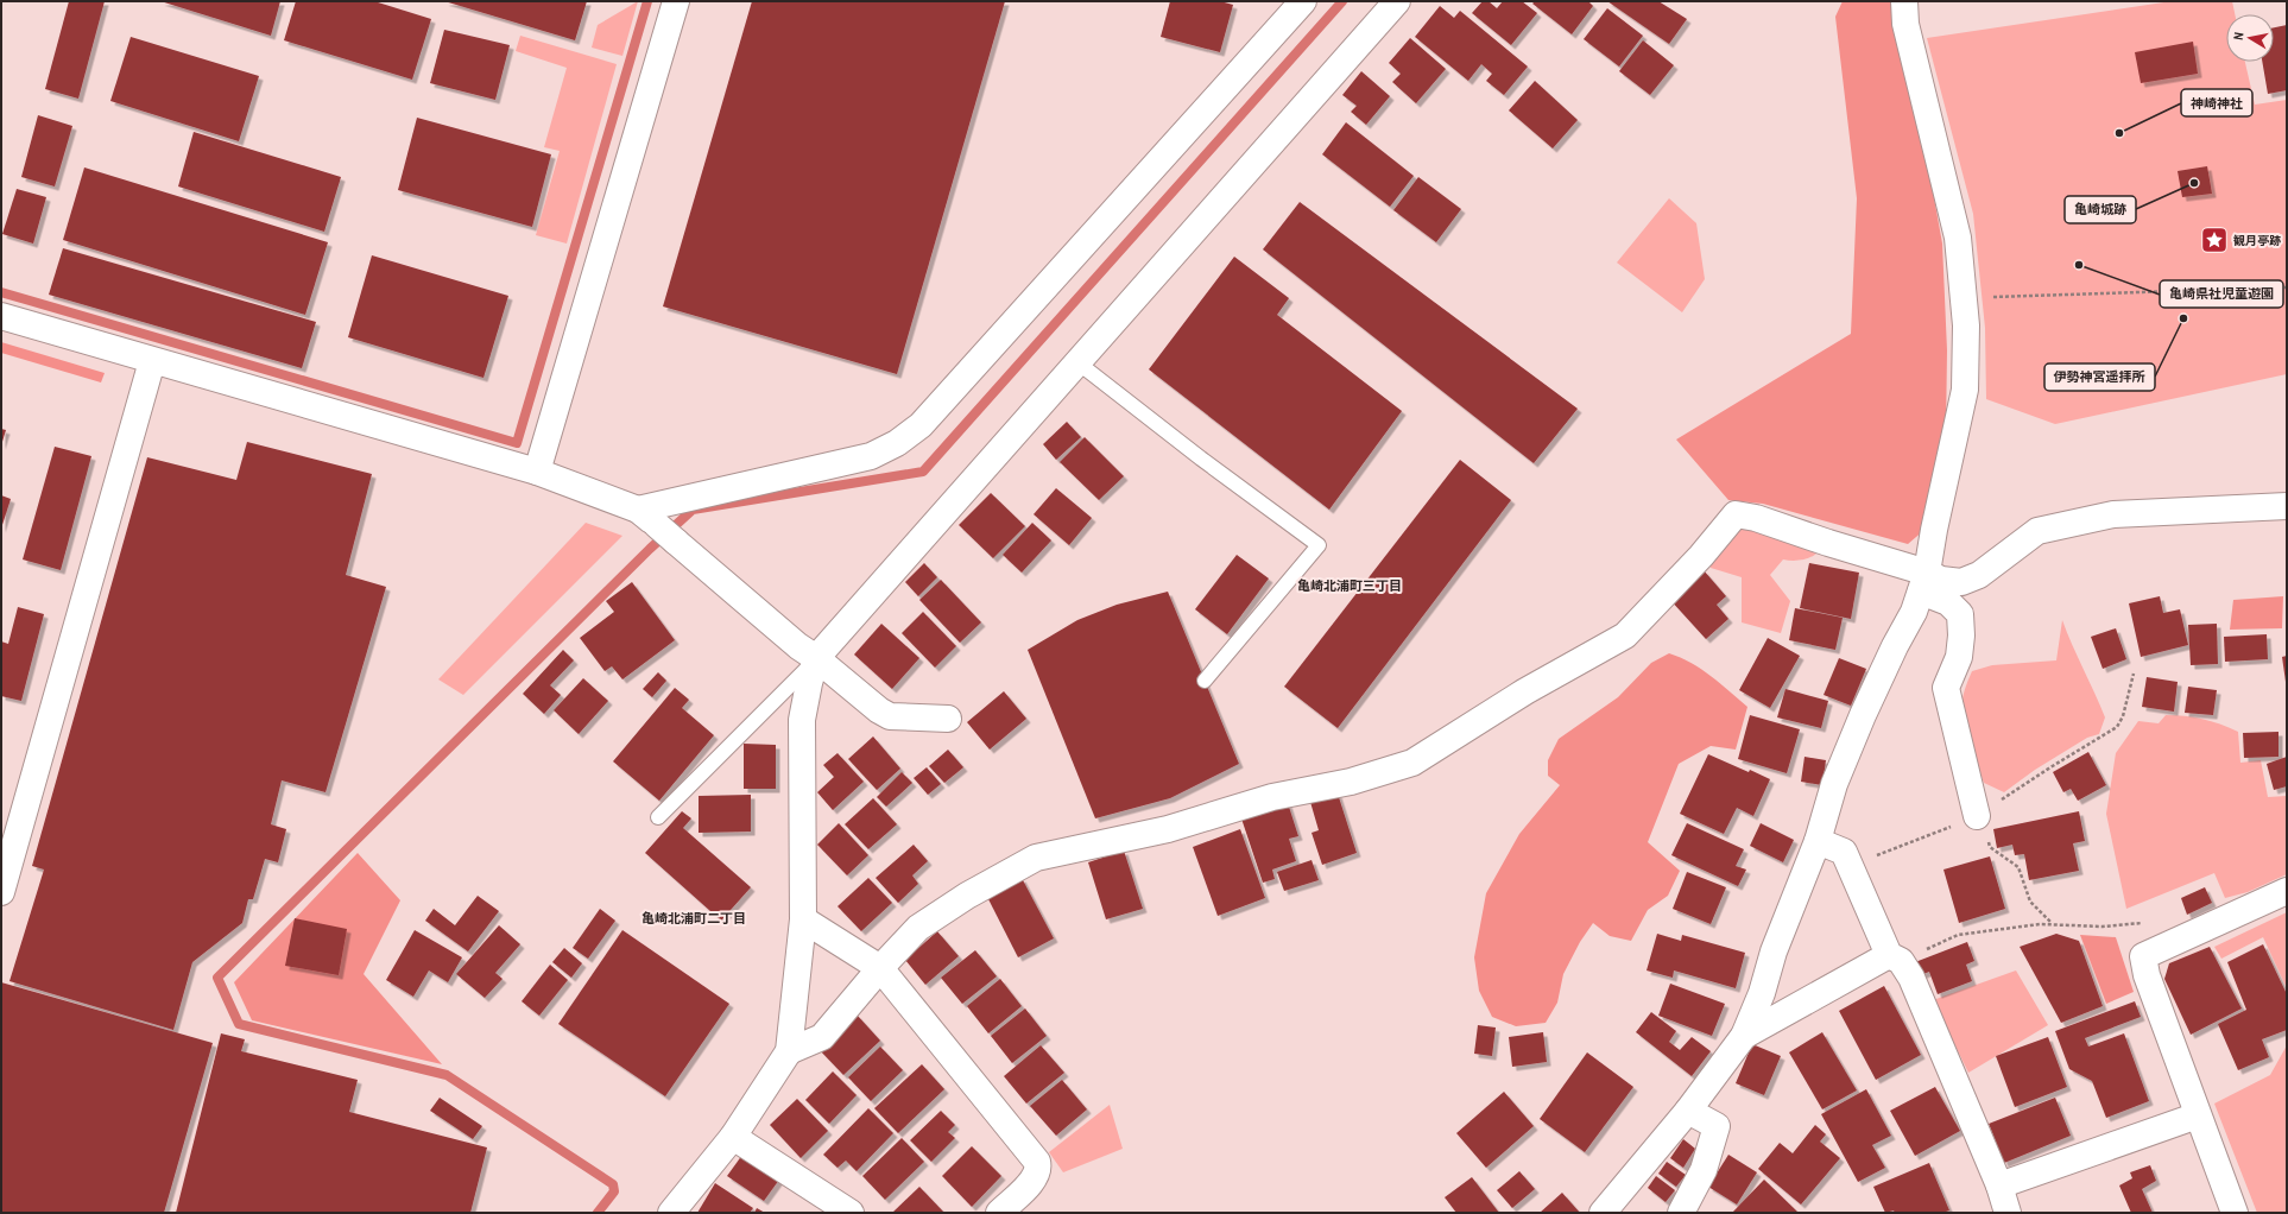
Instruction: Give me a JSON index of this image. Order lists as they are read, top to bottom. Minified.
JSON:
{"districts":["亀崎北浦町三丁目","亀崎北浦町二丁目"],"places":{"other":["神崎神社","亀崎城跡","亀崎県社児童遊園","伊勢神宮遥拝所"],"place":["観月亭跡"]},"north":"left"}
